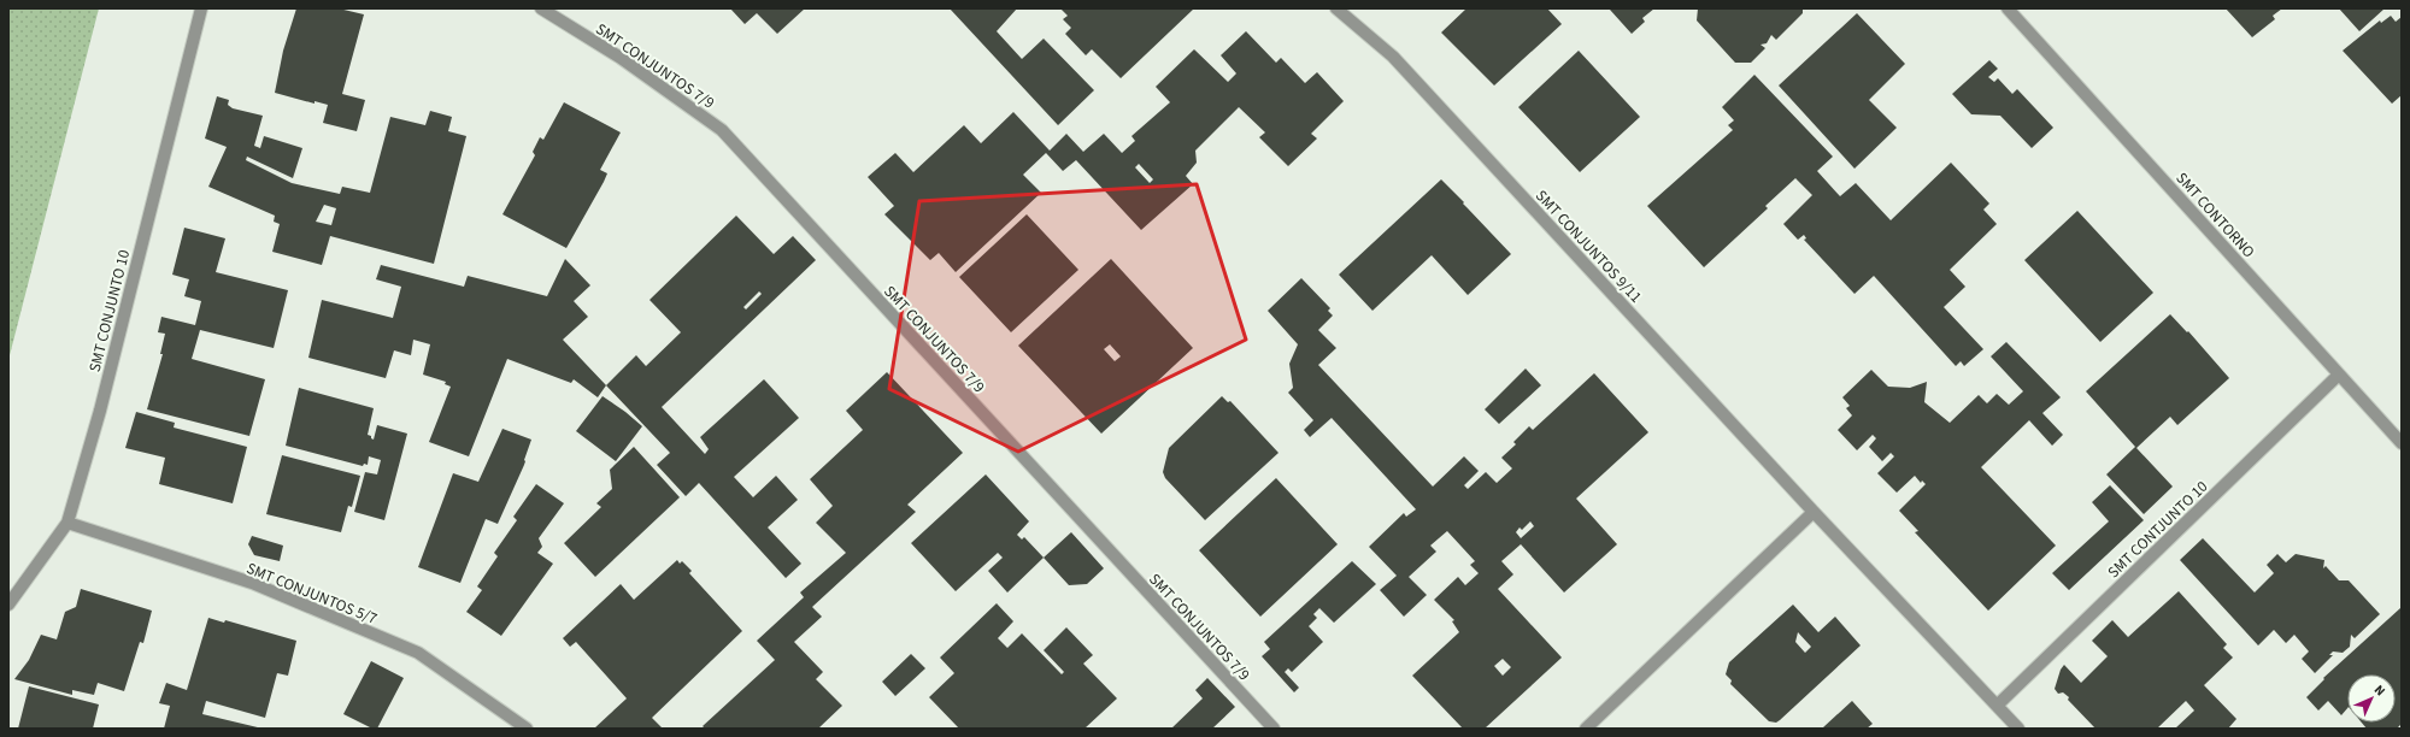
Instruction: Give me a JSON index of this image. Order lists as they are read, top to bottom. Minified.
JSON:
{"streets":{"street":["SMT CONJUNTOS 7/9","SMT CONTORNO","SMT CONJUNTOS 9/11","SMT CONJUNTO 10","SMT CONTJUNTO 10","SMT CONJUNTOS 5/7"]},"crossings":[["SMT CONTORNO","SMT CONTJUNTO 10"],["SMT CONJUNTOS 9/11","SMT CONTJUNTO 10"],["SMT CONJUNTO 10","SMT CONJUNTOS 5/7"]],"north":"top right"}
